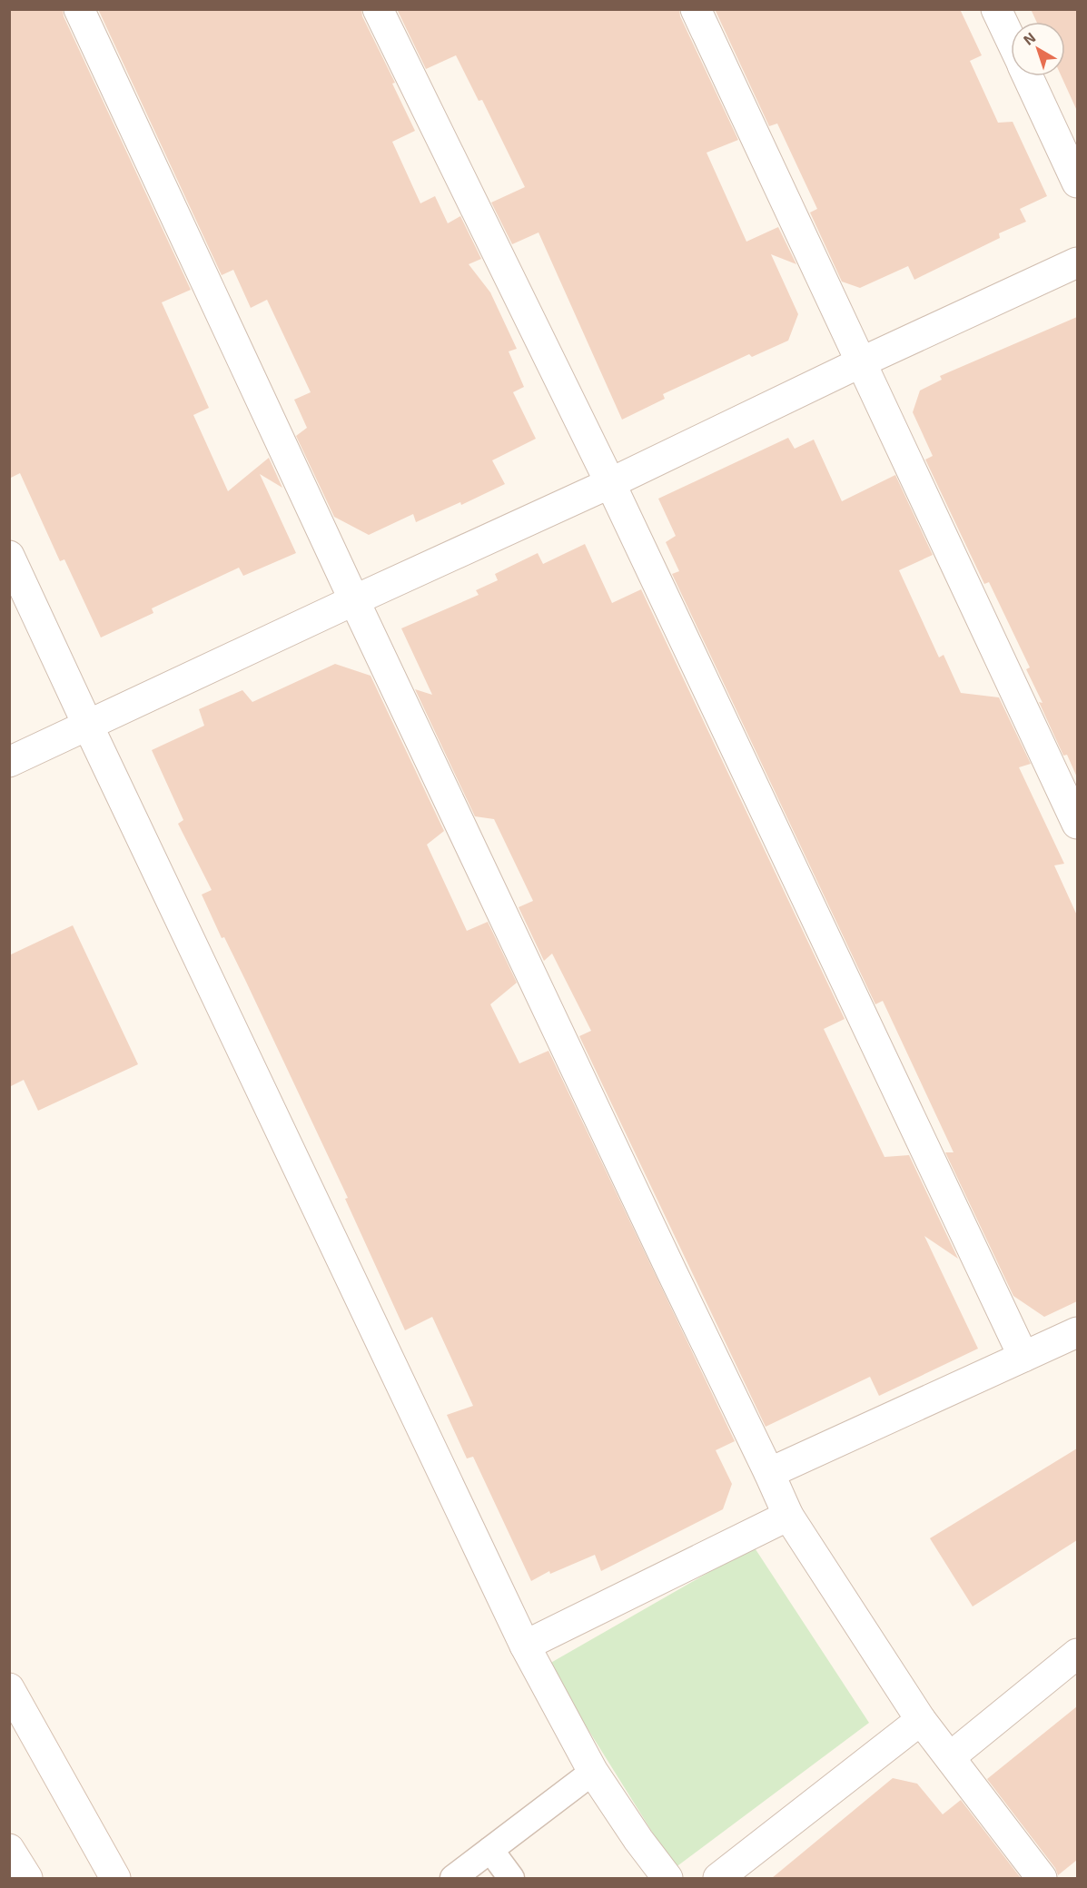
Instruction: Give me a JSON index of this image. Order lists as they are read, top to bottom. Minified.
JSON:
{"north":"top left"}
